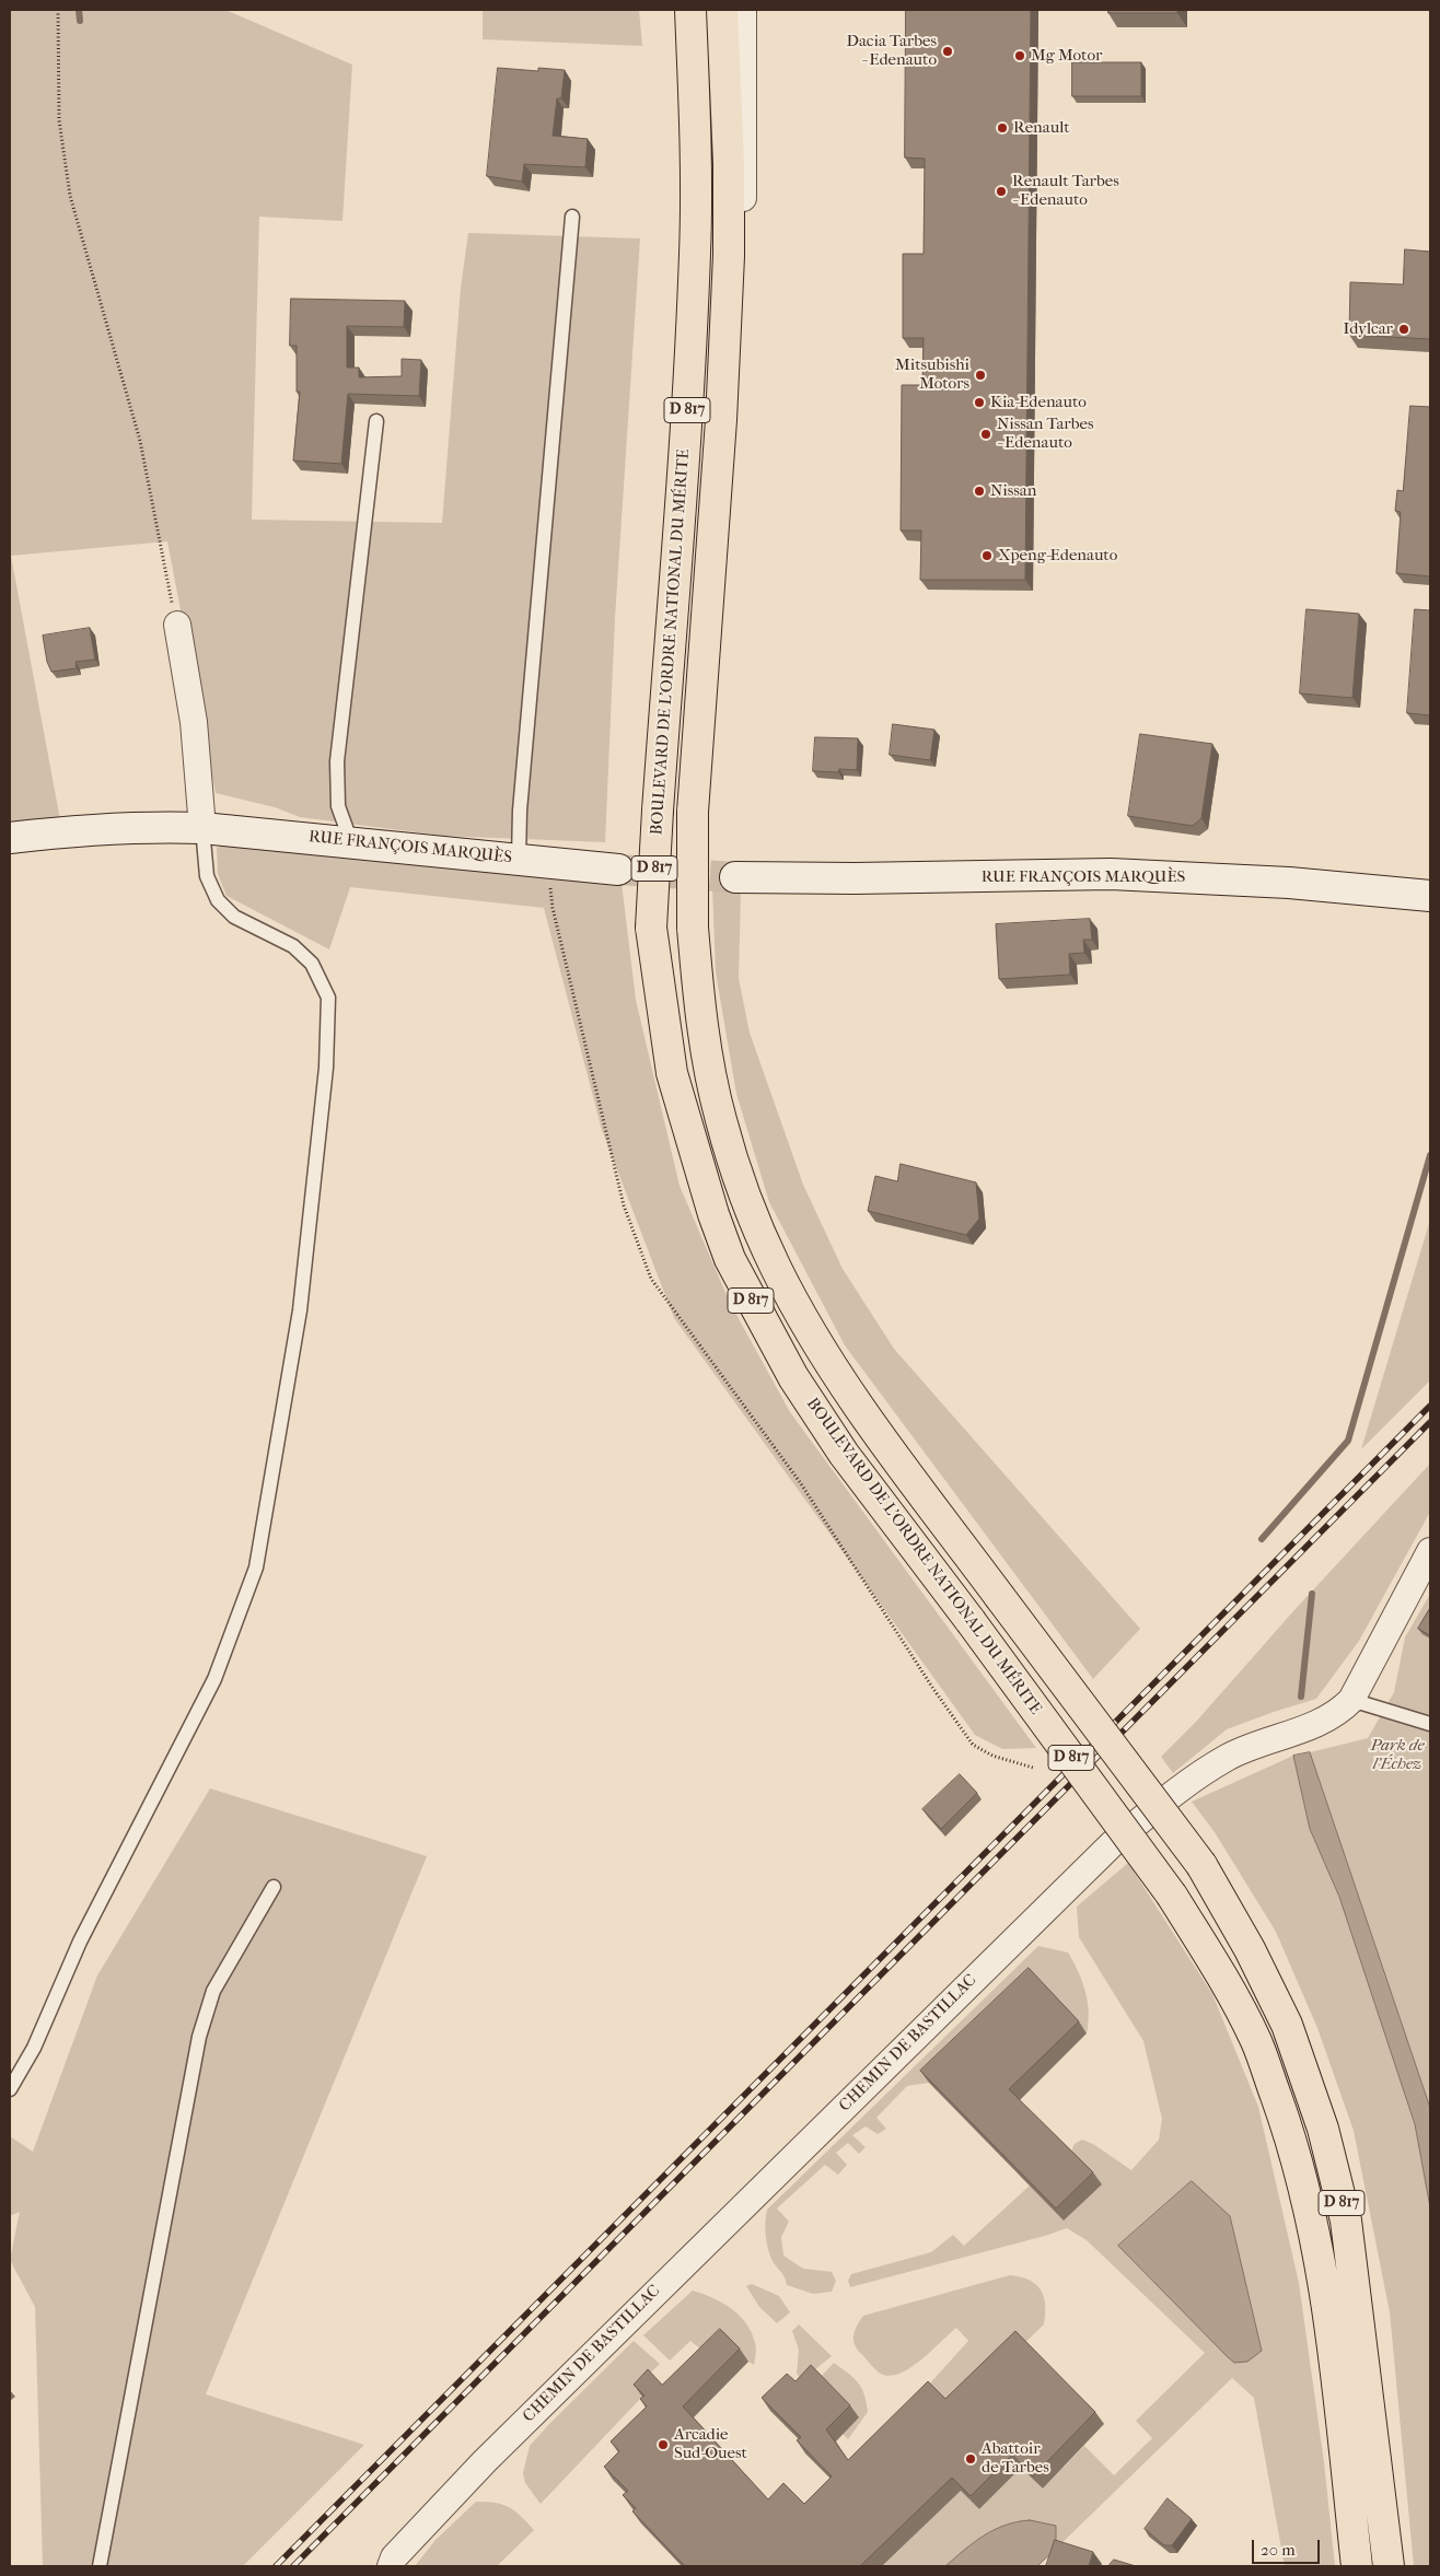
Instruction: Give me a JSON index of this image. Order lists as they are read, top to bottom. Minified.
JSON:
{"streets":{"main road":["D 817","BOULEVARD DE L'ORDRE NATIONAL DU MÉRITE"],"street":["RUE FRANÇOIS MARQUÈS","CHEMIN DE BASTILLAC"]},"parks":["Park de l'Échez"],"places":["Dacia Tarbes - Edenauto","Mg Motor","Renault","Renault Tarbes - Edenauto","Idylcar","Mitsubishi Motors","Kia-Edenauto","Nissan Tarbes - Edenauto","Nissan","Xpeng-Edenauto","Arcadie Sud-Ouest","Abattoir de Tarbes"],"scale_bar":"20 m"}
